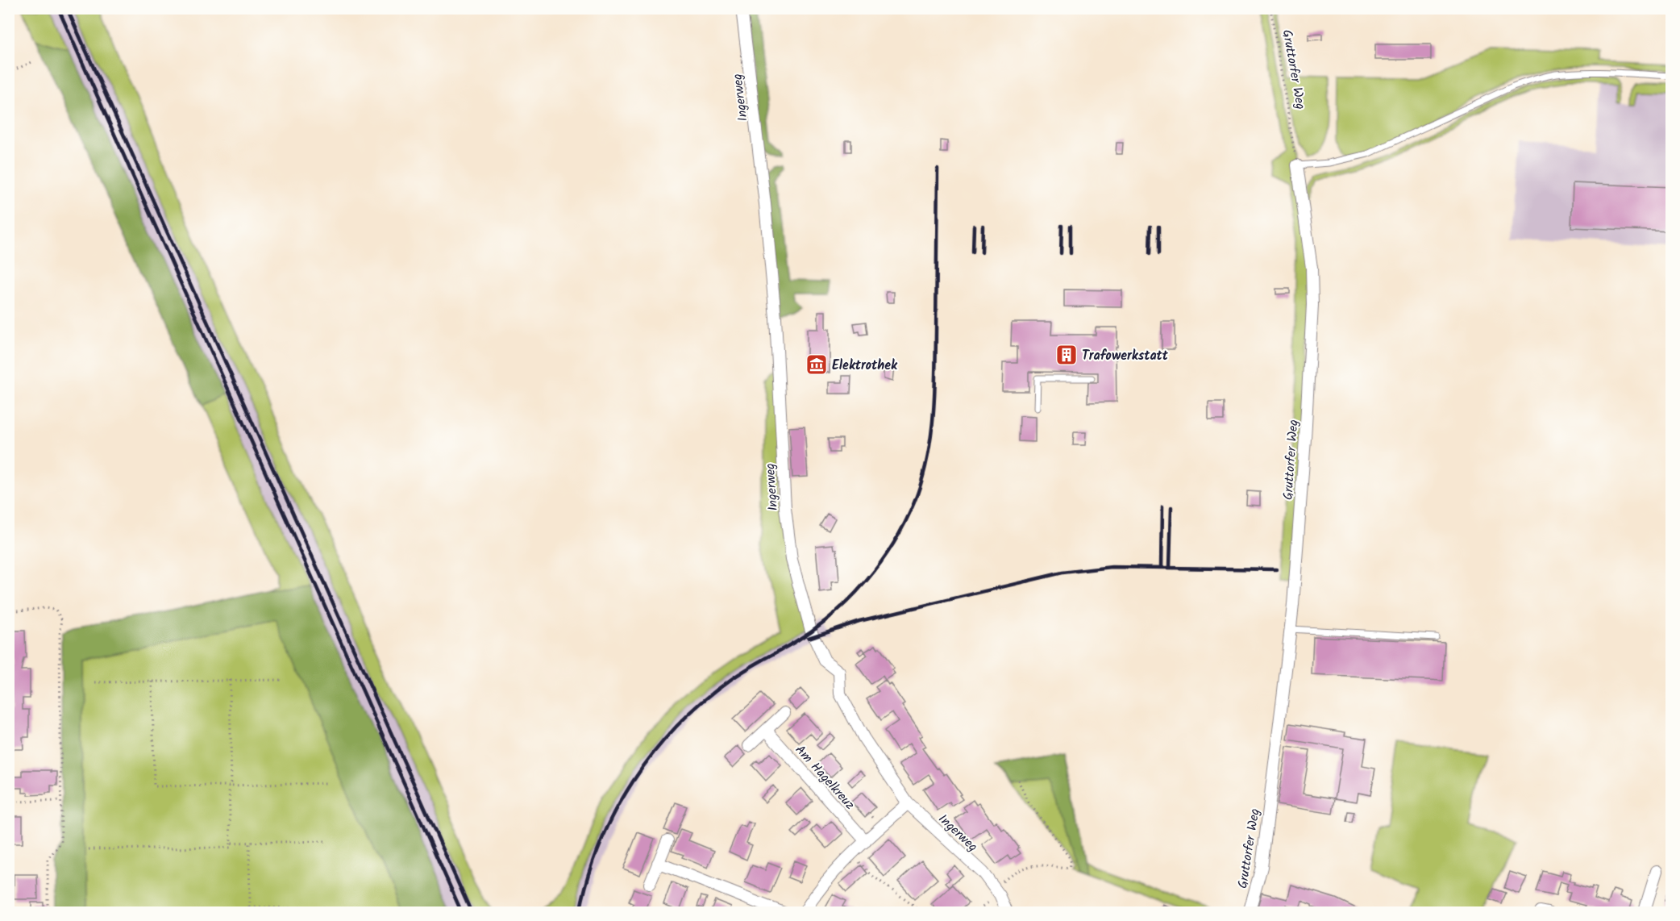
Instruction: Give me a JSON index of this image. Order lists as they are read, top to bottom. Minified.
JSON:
{"streets":{"street":["Gruttorfer Weg","Ingerweg","Am Hagelkreuz"]},"places":{"building":["Trafowerkstatt"],"museum":["Elektrothek"]}}
